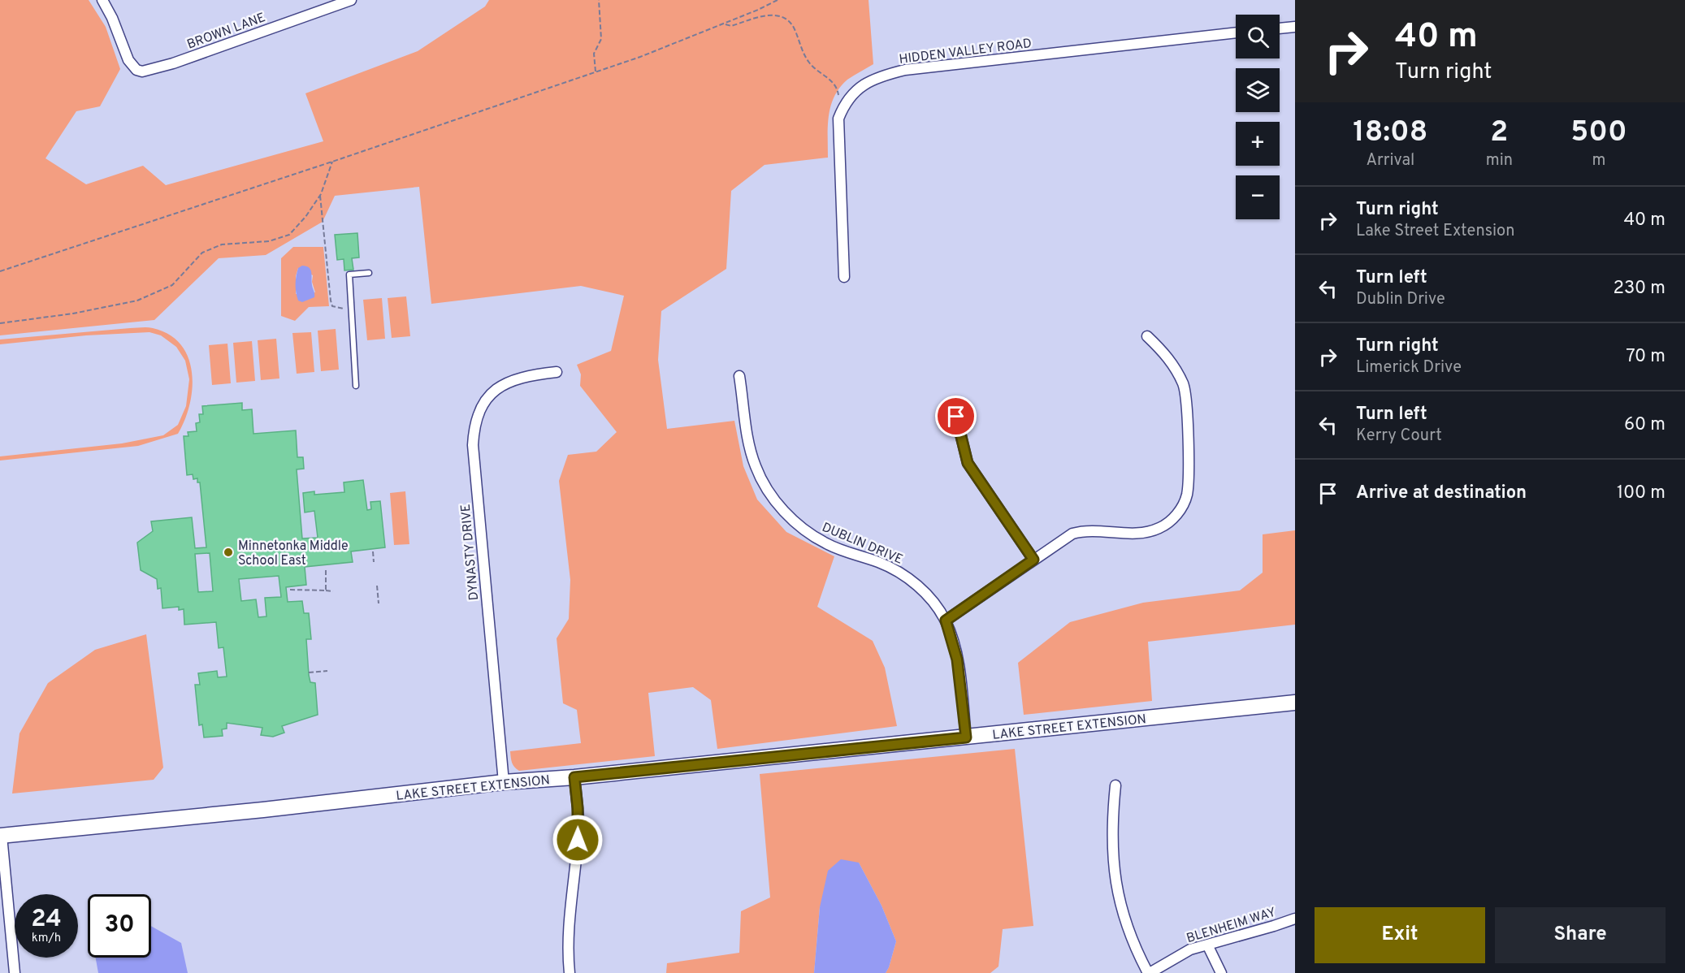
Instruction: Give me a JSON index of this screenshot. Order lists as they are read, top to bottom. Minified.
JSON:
{"streets":{"street":["BROWN LANE","HIDDEN VALLEY ROAD","DUBLIN DRIVE","DYNASTY DRIVE","LAKE STREET EXTENSION","BLENHEIM WAY"]},"crossings":[["DUBLIN DRIVE","LAKE STREET EXTENSION"],["DYNASTY DRIVE","LAKE STREET EXTENSION"]],"places":["Minnetonka Middle School East"],"page":{"turn":["40 m","Turn right"],"map_buttons":["+","−"],"eta":["18:08","Arrival","2","min","500","m"],"list":[{"name":"Turn right","note":"Lake Street Extension","value":"40 m"},{"name":"Turn left","note":"Dublin Drive","value":"230 m"},{"name":"Turn right","note":"Limerick Drive","value":"70 m"},{"name":"Turn left","note":"Kerry Court","value":"60 m"},{"name":"Arrive at destination","value":"100 m"}],"speed":"24 km/h","limit":"30","buttons":["Exit","Share"]}}
